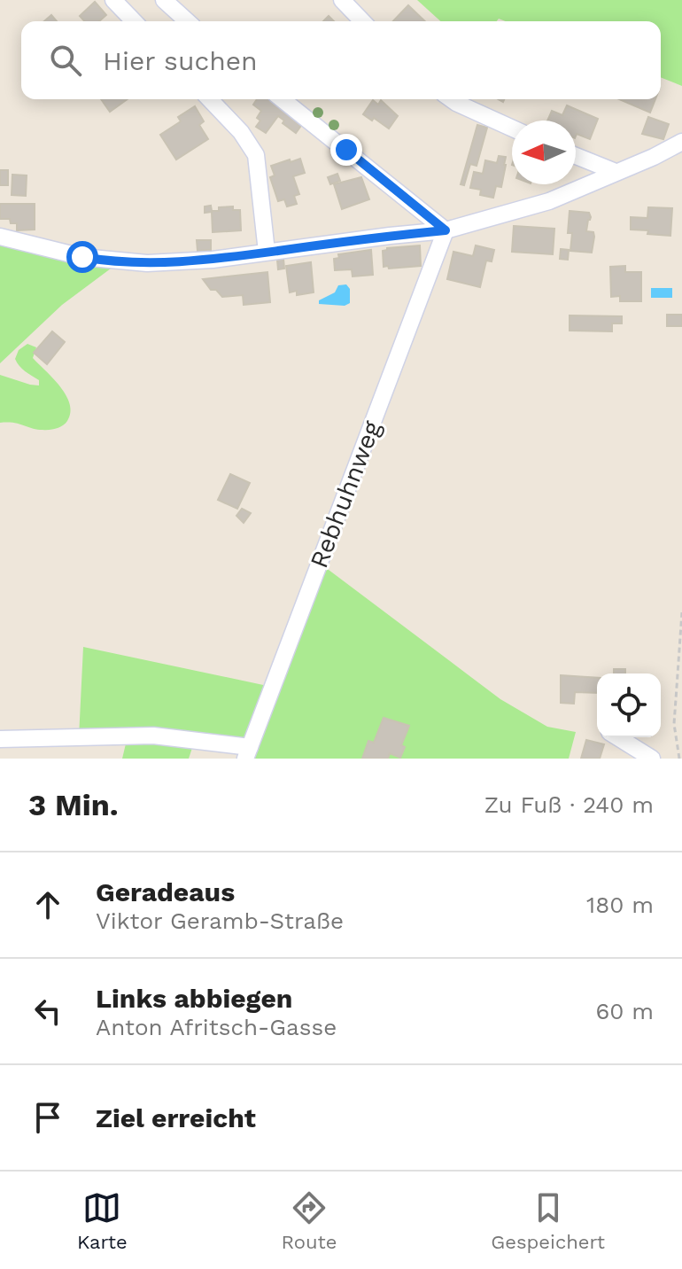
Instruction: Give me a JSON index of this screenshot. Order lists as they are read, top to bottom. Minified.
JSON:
{"streets":{"street":["Rebhuhnweg"]},"north":"left","page":{"search":"Hier suchen","heading":["3 Min.","Zu Fuß · 240 m"],"list":[["Geradeaus","Viktor Geramb-Straße","180 m"],["Links abbiegen","Anton Afritsch-Gasse","60 m"],"Ziel erreicht"],"nav":["Karte","Route","Gespeichert"]}}
